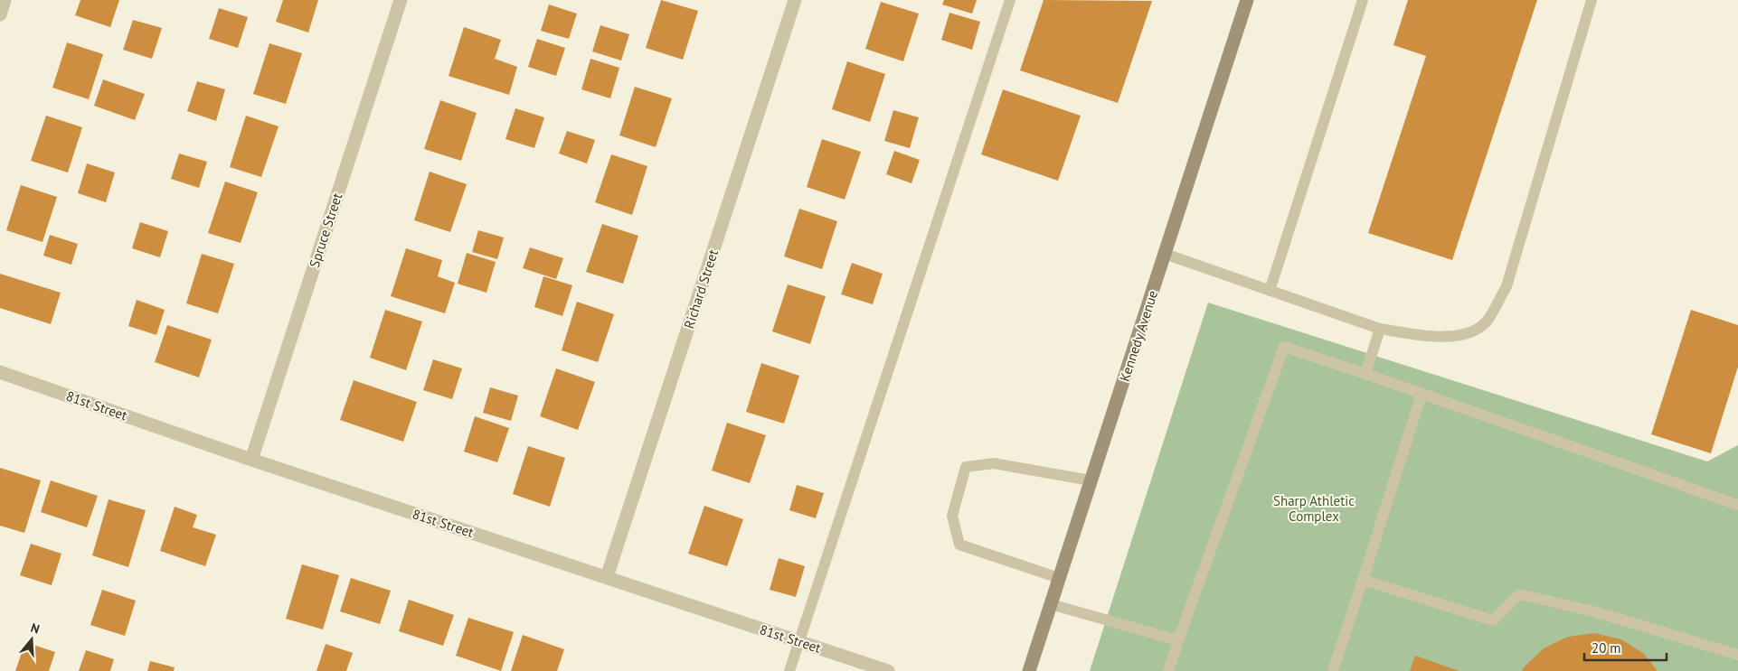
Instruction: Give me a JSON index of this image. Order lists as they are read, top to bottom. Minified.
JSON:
{"streets":{"street":["Spruce Street","Richard Street","Kennedy Avenue","81st Street"]},"crossings":[["Spruce Street","81st Street"],["Richard Street","81st Street"]],"parks":["Sharp Athletic Complex"],"scale_bar":"20 m","north":"top"}
